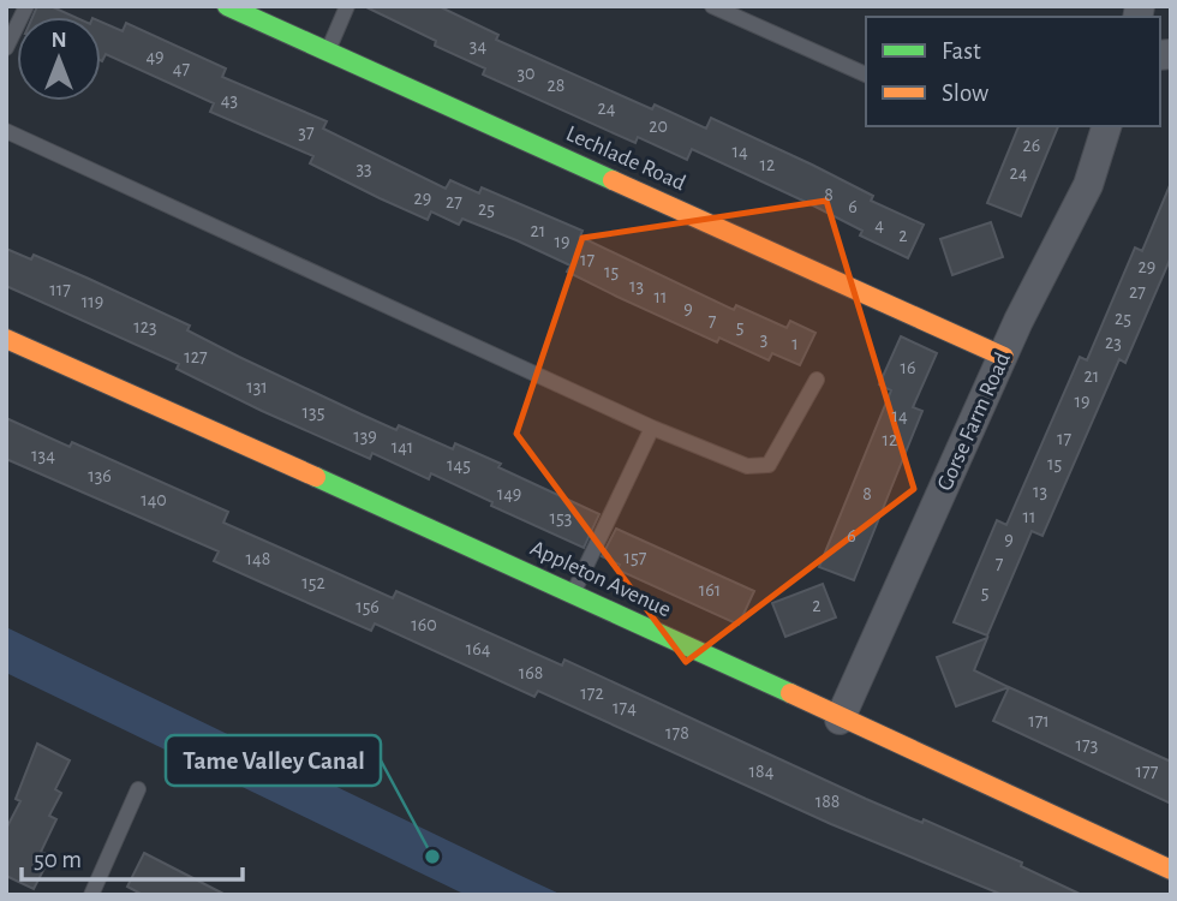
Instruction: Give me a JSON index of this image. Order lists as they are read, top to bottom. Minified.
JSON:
{"streets":{"street":["Lechlade Road","Gorse Farm Road","Appleton Avenue"]},"crossings":[["Lechlade Road","Gorse Farm Road"],["Gorse Farm Road","Appleton Avenue"]],"places":["Tame Valley Canal"],"house_numbers":["34","49","47","30","28","43","24","20","37","26","14","12","33","24","8","29","27","6","25","4","21","2","19","17","29","15","13","117","27","11","119","9","25","7","123","5","3","23","1","127","16","21","131","19","135","14","139","17","12","141","134","15","145","136","13","149","8","140","11","153","6","9","157","148","7","152","161","5","2","156","160","164","168","172","174","171","178","173","184","177","188"],"legend":["Fast","Slow"],"scale_bar":"50 m","north":"top"}
